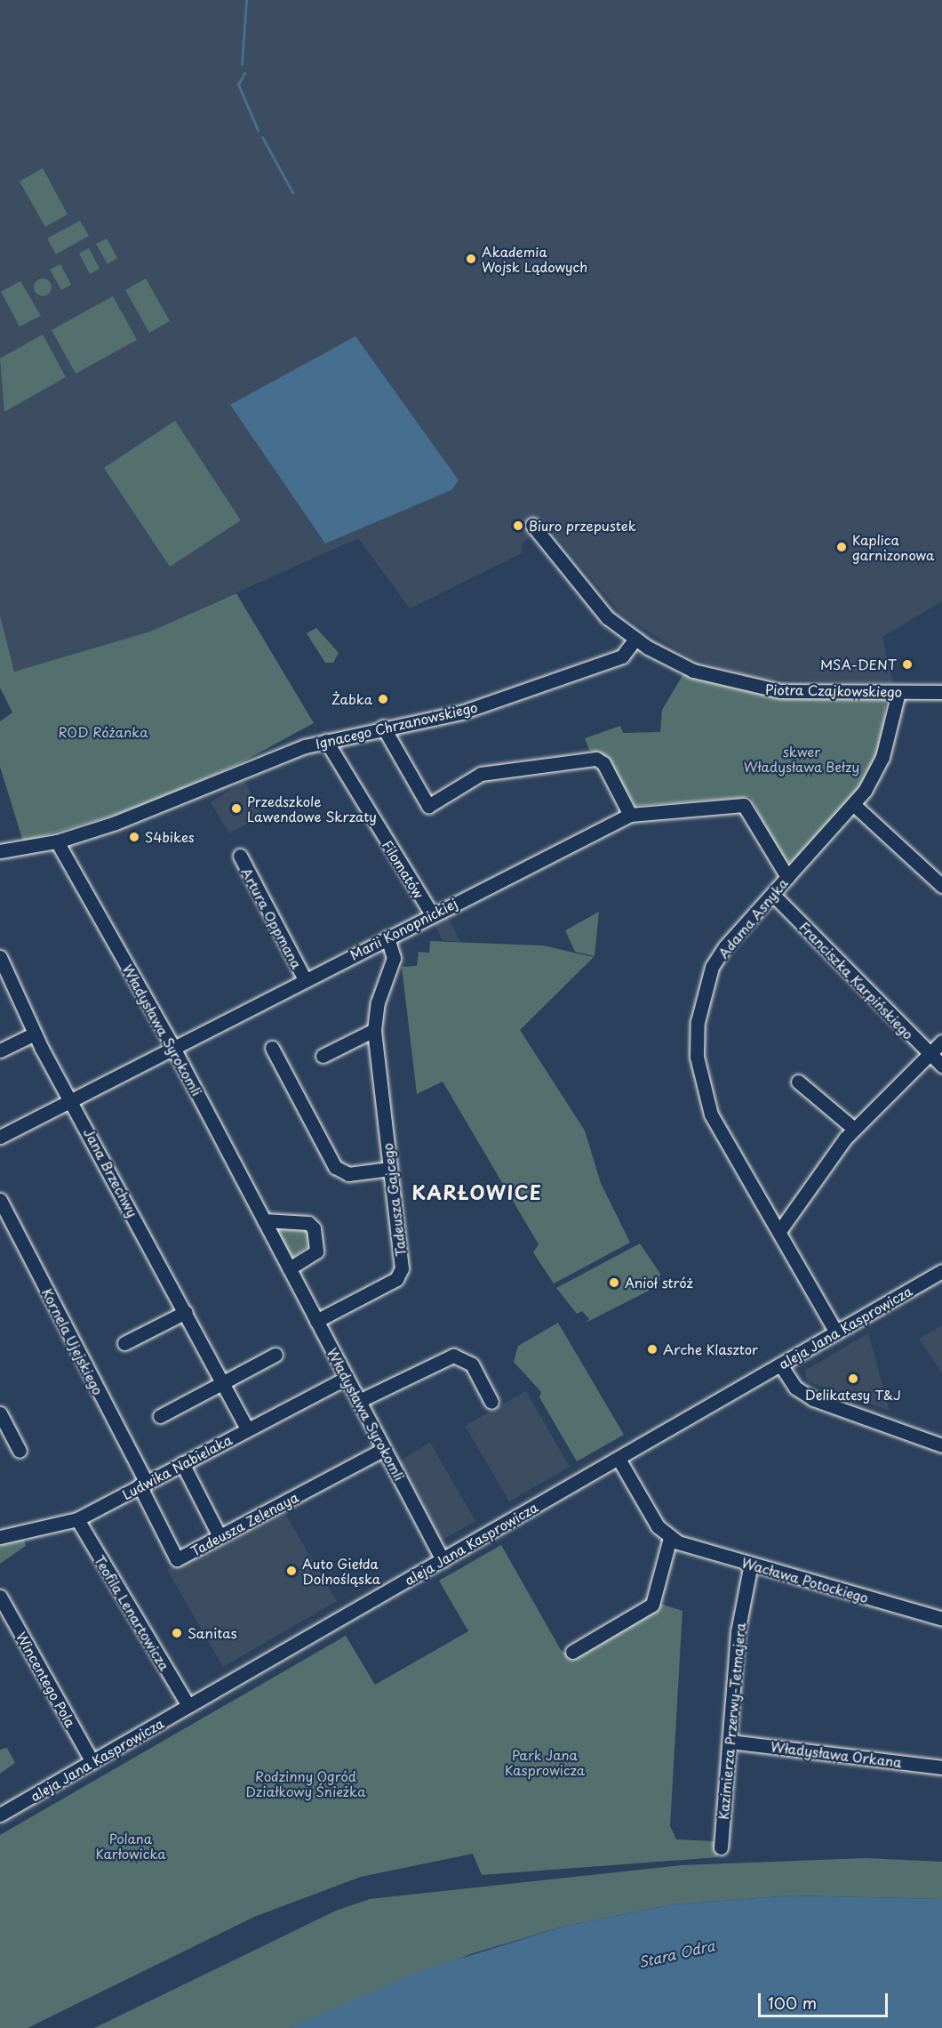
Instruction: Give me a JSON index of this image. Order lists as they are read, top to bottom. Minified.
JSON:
{"streets":{"street":["Piotra Czajkowskiego","Ignacego Chrzanowskiego","Filomatów","Artura Oppmana","Adama Asnyka","Marii Konopnickiej","Franciszka Karpińskiego","Władysława Syrokomli","Jana Brzechwy","Tadeusza Gajcego","aleja Jana Kasprowicza","Kornela Ujejskiego","Ludwika Nabielaka","Tadeusza Zelenaya","Wacława Potockiego","Teofila Lenartowicza","Wincentego Pola","Kazimierza Przerwy-Tetmajera","Władysława Orkana"]},"crossings":[["Piotra Czajkowskiego","Ignacego Chrzanowskiego"],["Piotra Czajkowskiego","Adama Asnyka"],["Ignacego Chrzanowskiego","Filomatów"],["Ignacego Chrzanowskiego","Władysława Syrokomli"],["Filomatów","Marii Konopnickiej"],["Artura Oppmana","Marii Konopnickiej"],["Adama Asnyka","Marii Konopnickiej"],["Adama Asnyka","Franciszka Karpińskiego"],["Adama Asnyka","aleja Jana Kasprowicza"],["Marii Konopnickiej","Władysława Syrokomli"],["Marii Konopnickiej","Jana Brzechwy"],["Marii Konopnickiej","Tadeusza Gajcego"],["Władysława Syrokomli","Tadeusza Gajcego"],["Władysława Syrokomli","aleja Jana Kasprowicza"],["Władysława Syrokomli","Ludwika Nabielaka"],["Władysława Syrokomli","Tadeusza Zelenaya"],["Jana Brzechwy","Ludwika Nabielaka"],["aleja Jana Kasprowicza","Teofila Lenartowicza"],["aleja Jana Kasprowicza","Wincentego Pola"],["Kornela Ujejskiego","Ludwika Nabielaka"],["Kornela Ujejskiego","Tadeusza Zelenaya"],["Ludwika Nabielaka","Tadeusza Zelenaya"],["Ludwika Nabielaka","Teofila Lenartowicza"],["Wacława Potockiego","Kazimierza Przerwy-Tetmajera"],["Kazimierza Przerwy-Tetmajera","Władysława Orkana"]],"districts":["KARŁOWICE"],"water":["Stara Odra"],"parks":["ROD Różanka","skwer Władysława Bełzy","Park Jana Kasprowicza","Rodzinny Ogród Działkowy Śnieżka","Polana Karłowicka"],"places":["Akademia Wojsk Lądowych","Biuro przepustek","Kaplica garnizonowa","MSA-DENT","Żabka","Przedszkole Lawendowe Skrzaty","S4bikes","Anioł stróż","Arche Klasztor","Delikatesy T&J","Auto Giełda Dolnośląska","Sanitas"],"scale_bar":"100 m"}
